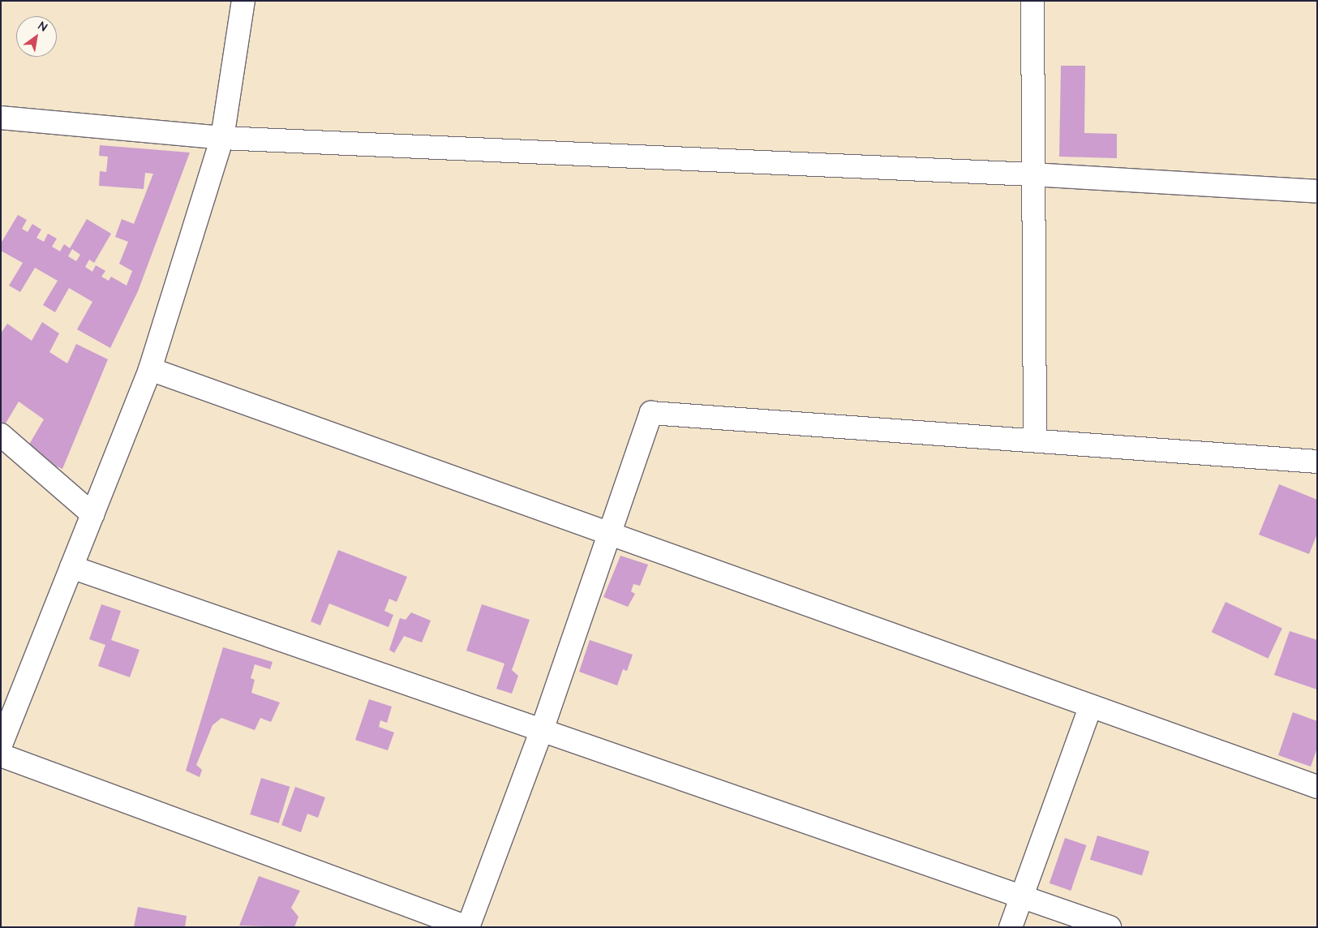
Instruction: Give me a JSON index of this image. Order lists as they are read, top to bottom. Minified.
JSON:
{"north":"top right"}
